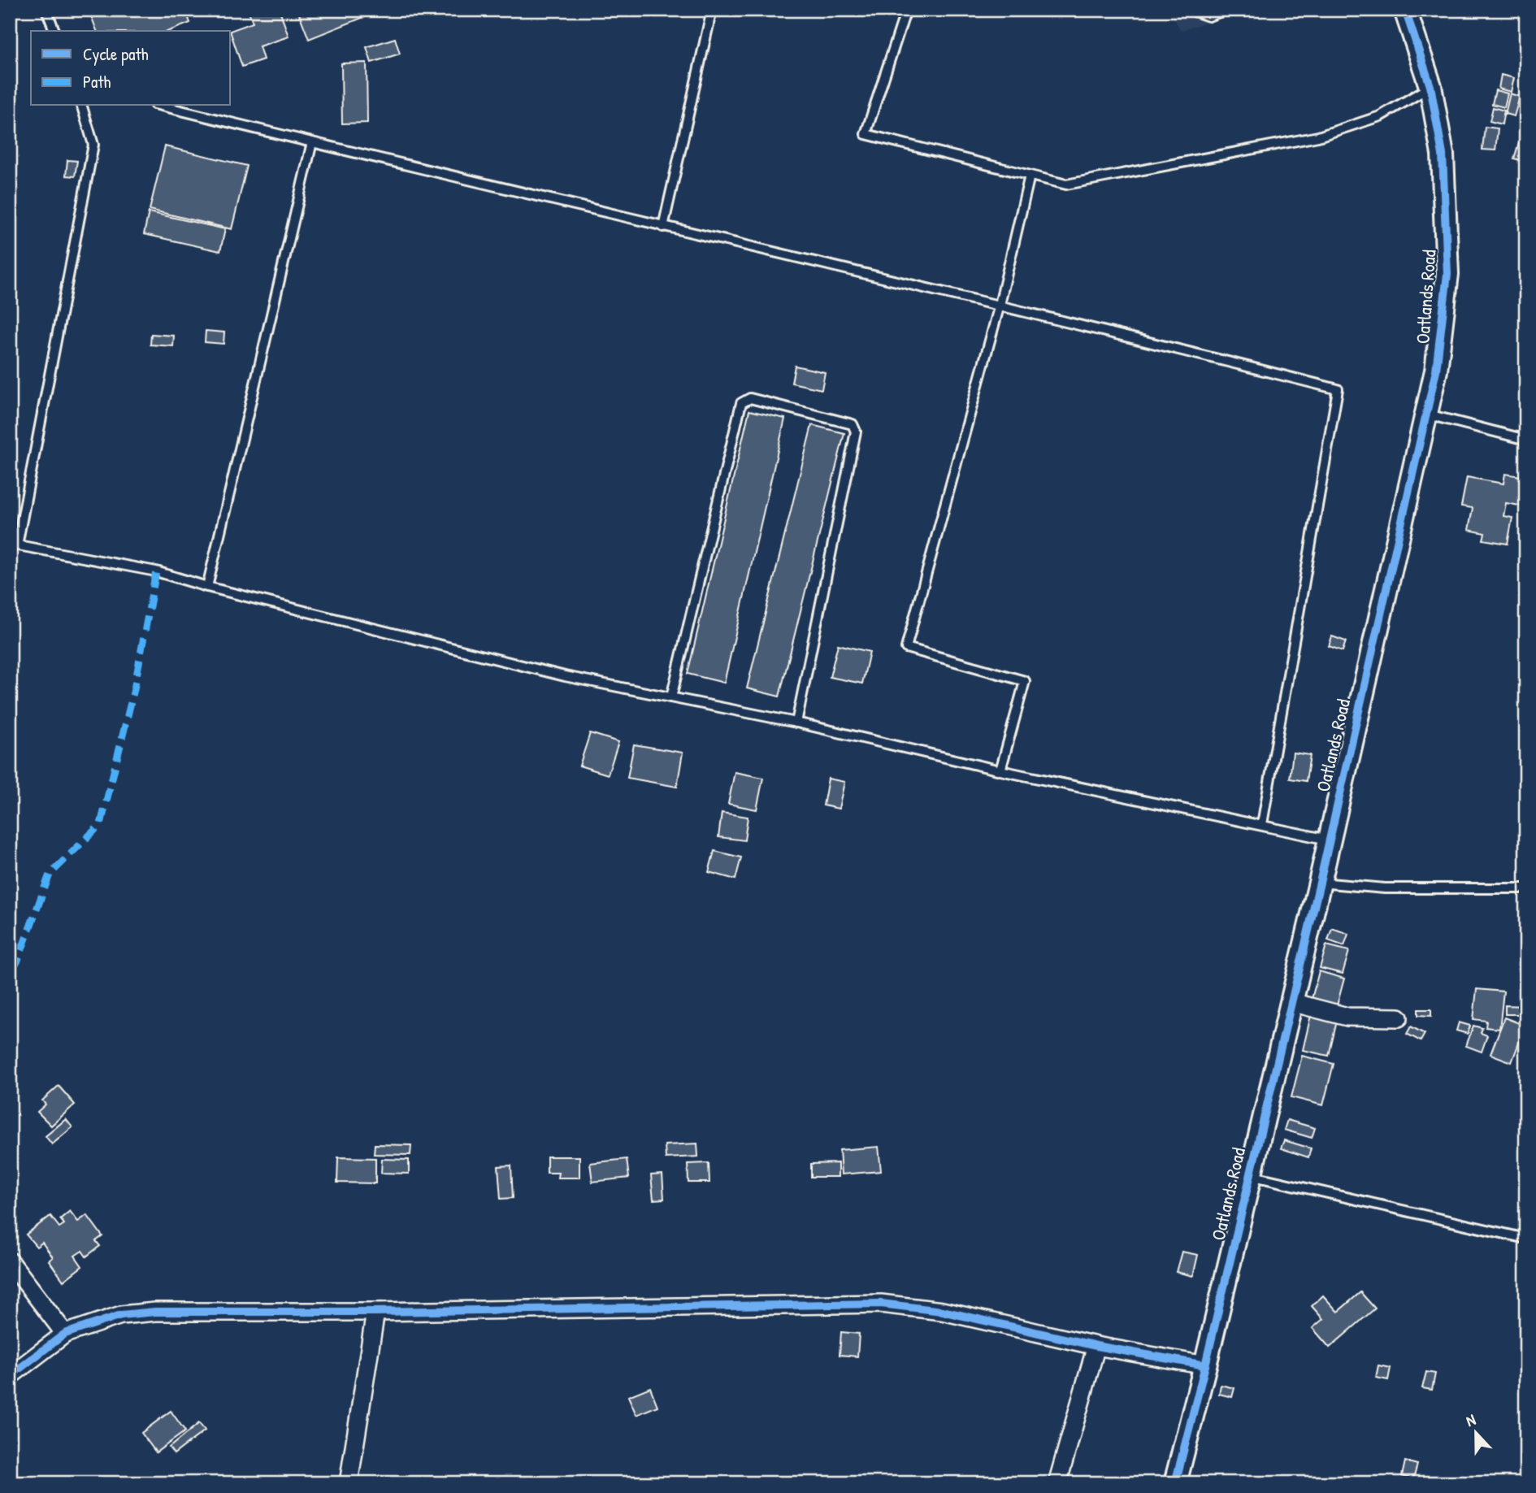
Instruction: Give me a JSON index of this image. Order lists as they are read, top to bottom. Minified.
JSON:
{"streets":{"street":["Oatlands Road"]},"legend":["Cycle path","Path"],"north":"top"}
